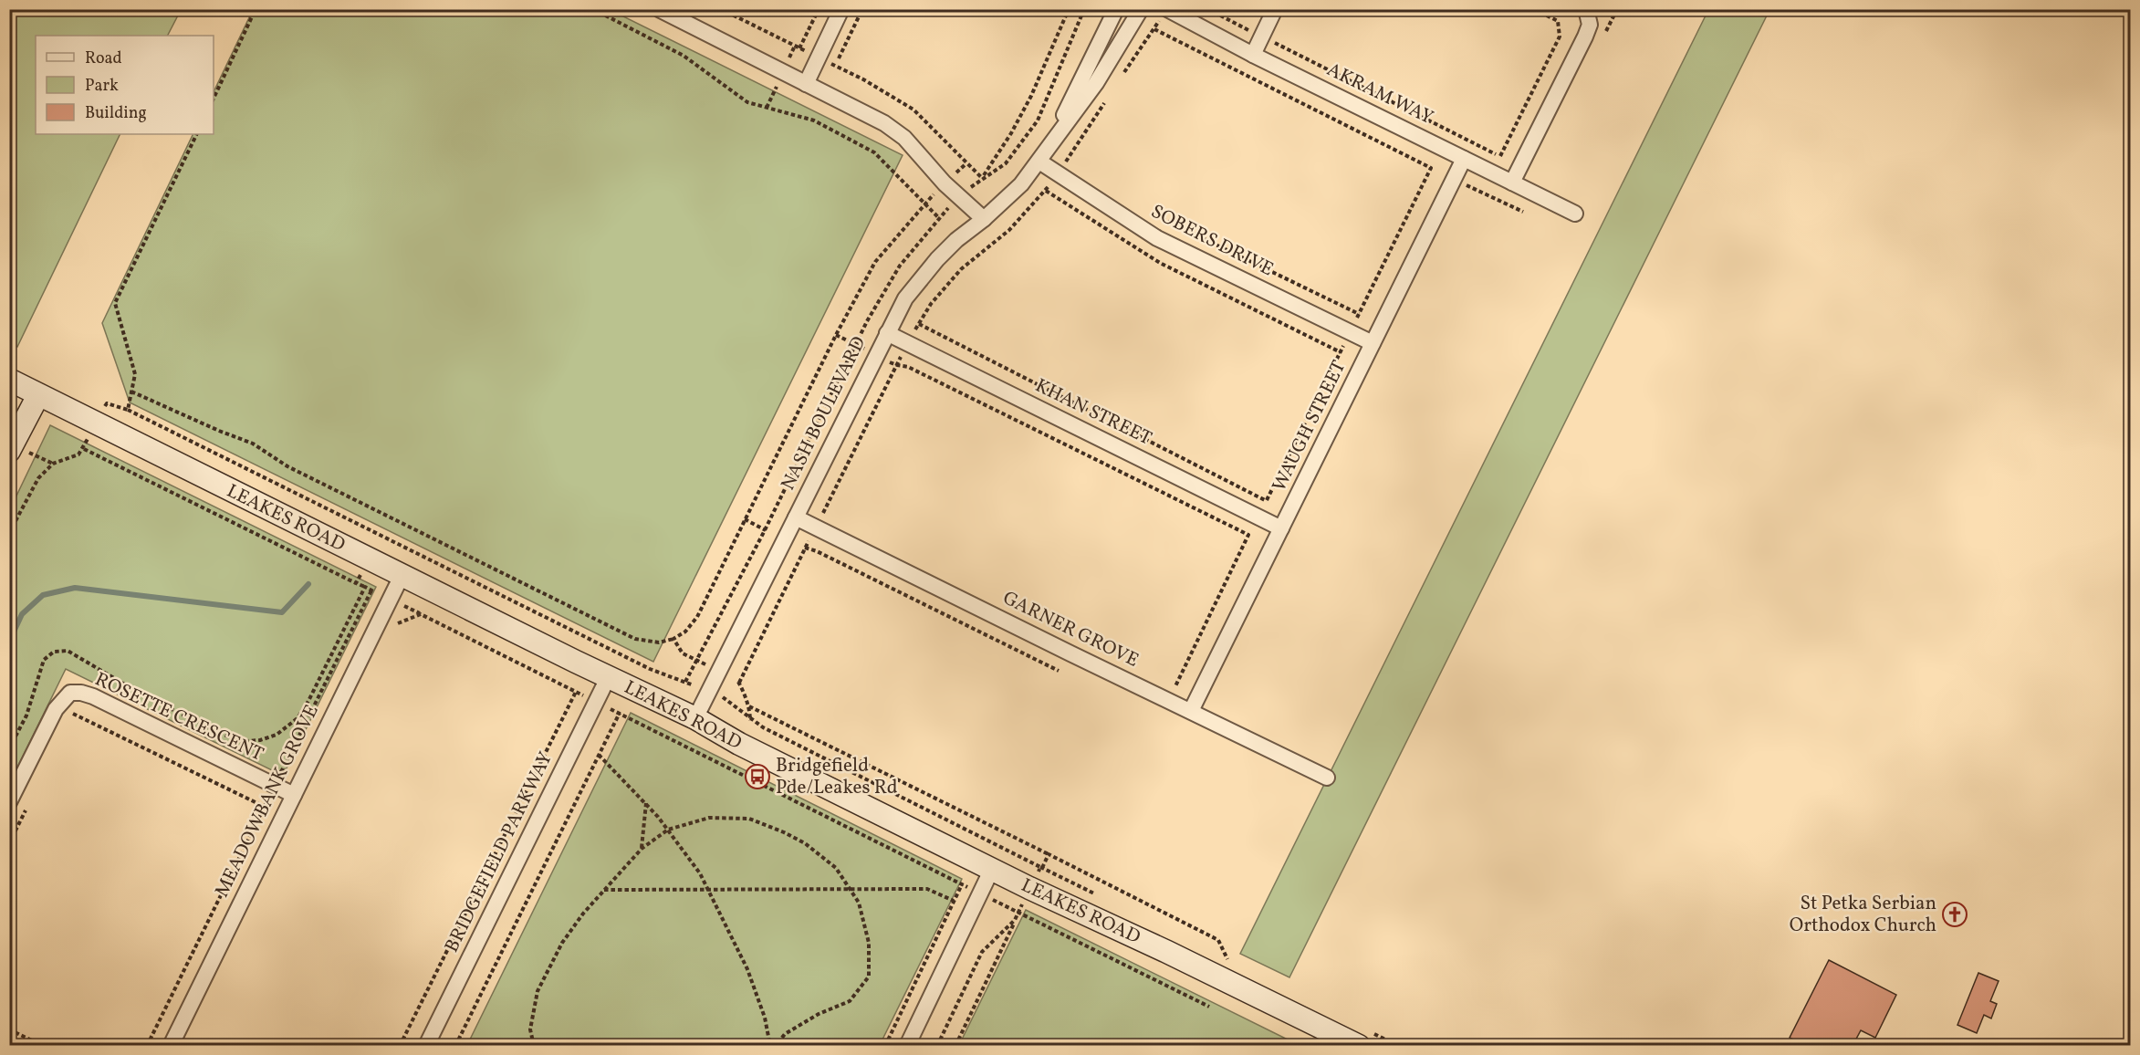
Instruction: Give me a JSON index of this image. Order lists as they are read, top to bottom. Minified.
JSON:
{"streets":{"street":["AKRAM WAY","SOBERS DRIVE","KHAN STREET","NASH BOULEVARD","WAUGH STREET","LEAKES ROAD","GARNER GROVE","ROSETTE CRESCENT","MEADOWBANK GROVE","BRIDGEFIELD PARKWAY"]},"crossings":[["AKRAM WAY","WAUGH STREET"],["SOBERS DRIVE","NASH BOULEVARD"],["SOBERS DRIVE","WAUGH STREET"],["KHAN STREET","NASH BOULEVARD"],["KHAN STREET","WAUGH STREET"],["NASH BOULEVARD","LEAKES ROAD"],["NASH BOULEVARD","GARNER GROVE"],["WAUGH STREET","GARNER GROVE"],["LEAKES ROAD","MEADOWBANK GROVE"],["LEAKES ROAD","BRIDGEFIELD PARKWAY"],["ROSETTE CRESCENT","MEADOWBANK GROVE"]],"places":{"bus stop":["Bridgefield Pde/Leakes Rd"],"church":["St Petka Serbian Orthodox Church"]},"legend":["Road","Park","Building"]}
